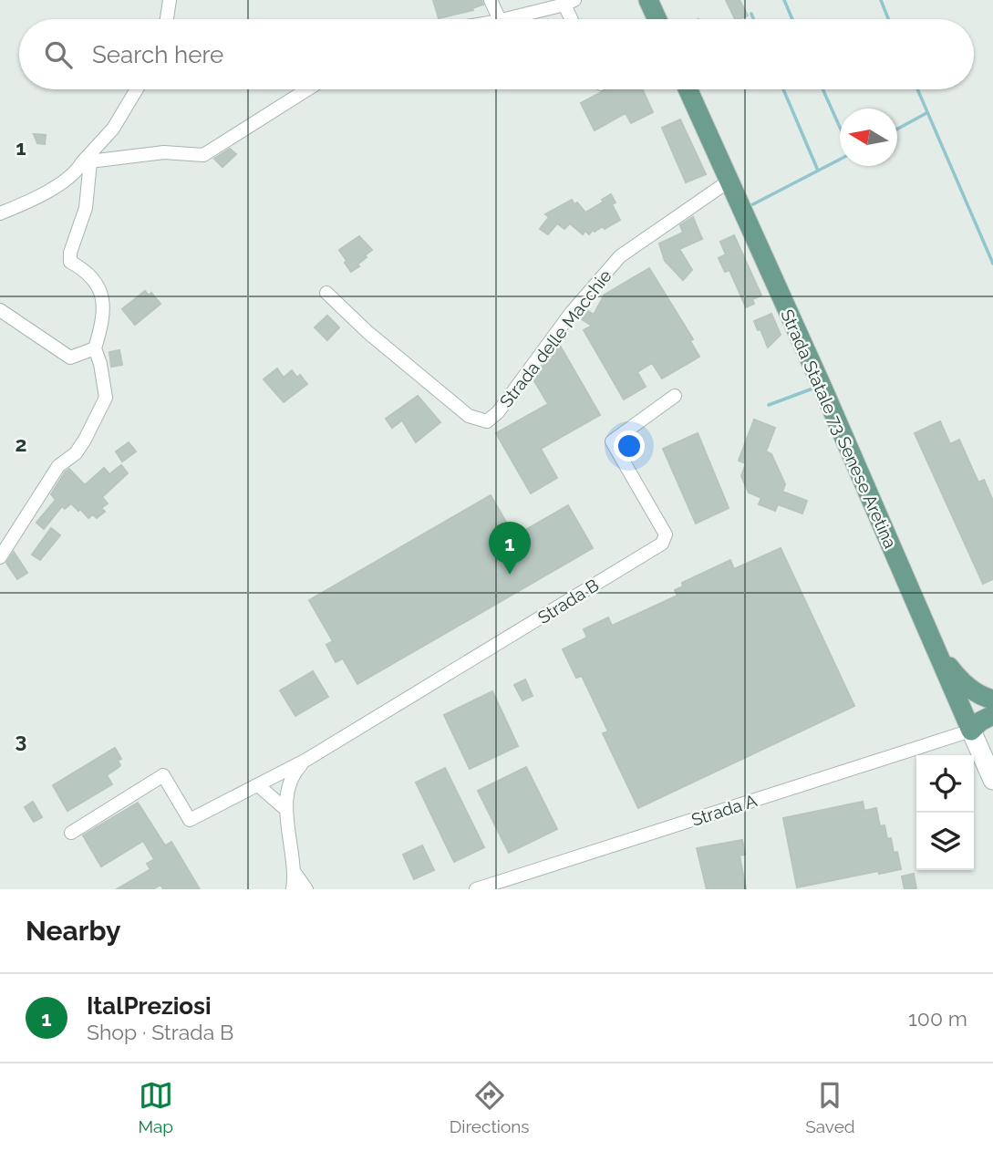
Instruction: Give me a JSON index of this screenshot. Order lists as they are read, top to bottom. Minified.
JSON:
{"streets":{"main road":["Strada Statale 73 Senese Aretina"],"street":["Strada delle Macchie","Strada B","Strada A"]},"crossings":[["Strada delle Macchie","Strada Statale 73 Senese Aretina"],["Strada Statale 73 Senese Aretina","Strada A"]],"north":"left","page":{"search":"Search here","pins":"1","heading":"Nearby","list":[{"mark":"1","name":"ItalPreziosi","note":"Shop · Strada B","value":"100 m"}],"nav":["Map","Directions","Saved"]},"grid":{"rows":["1","2","3"]}}
